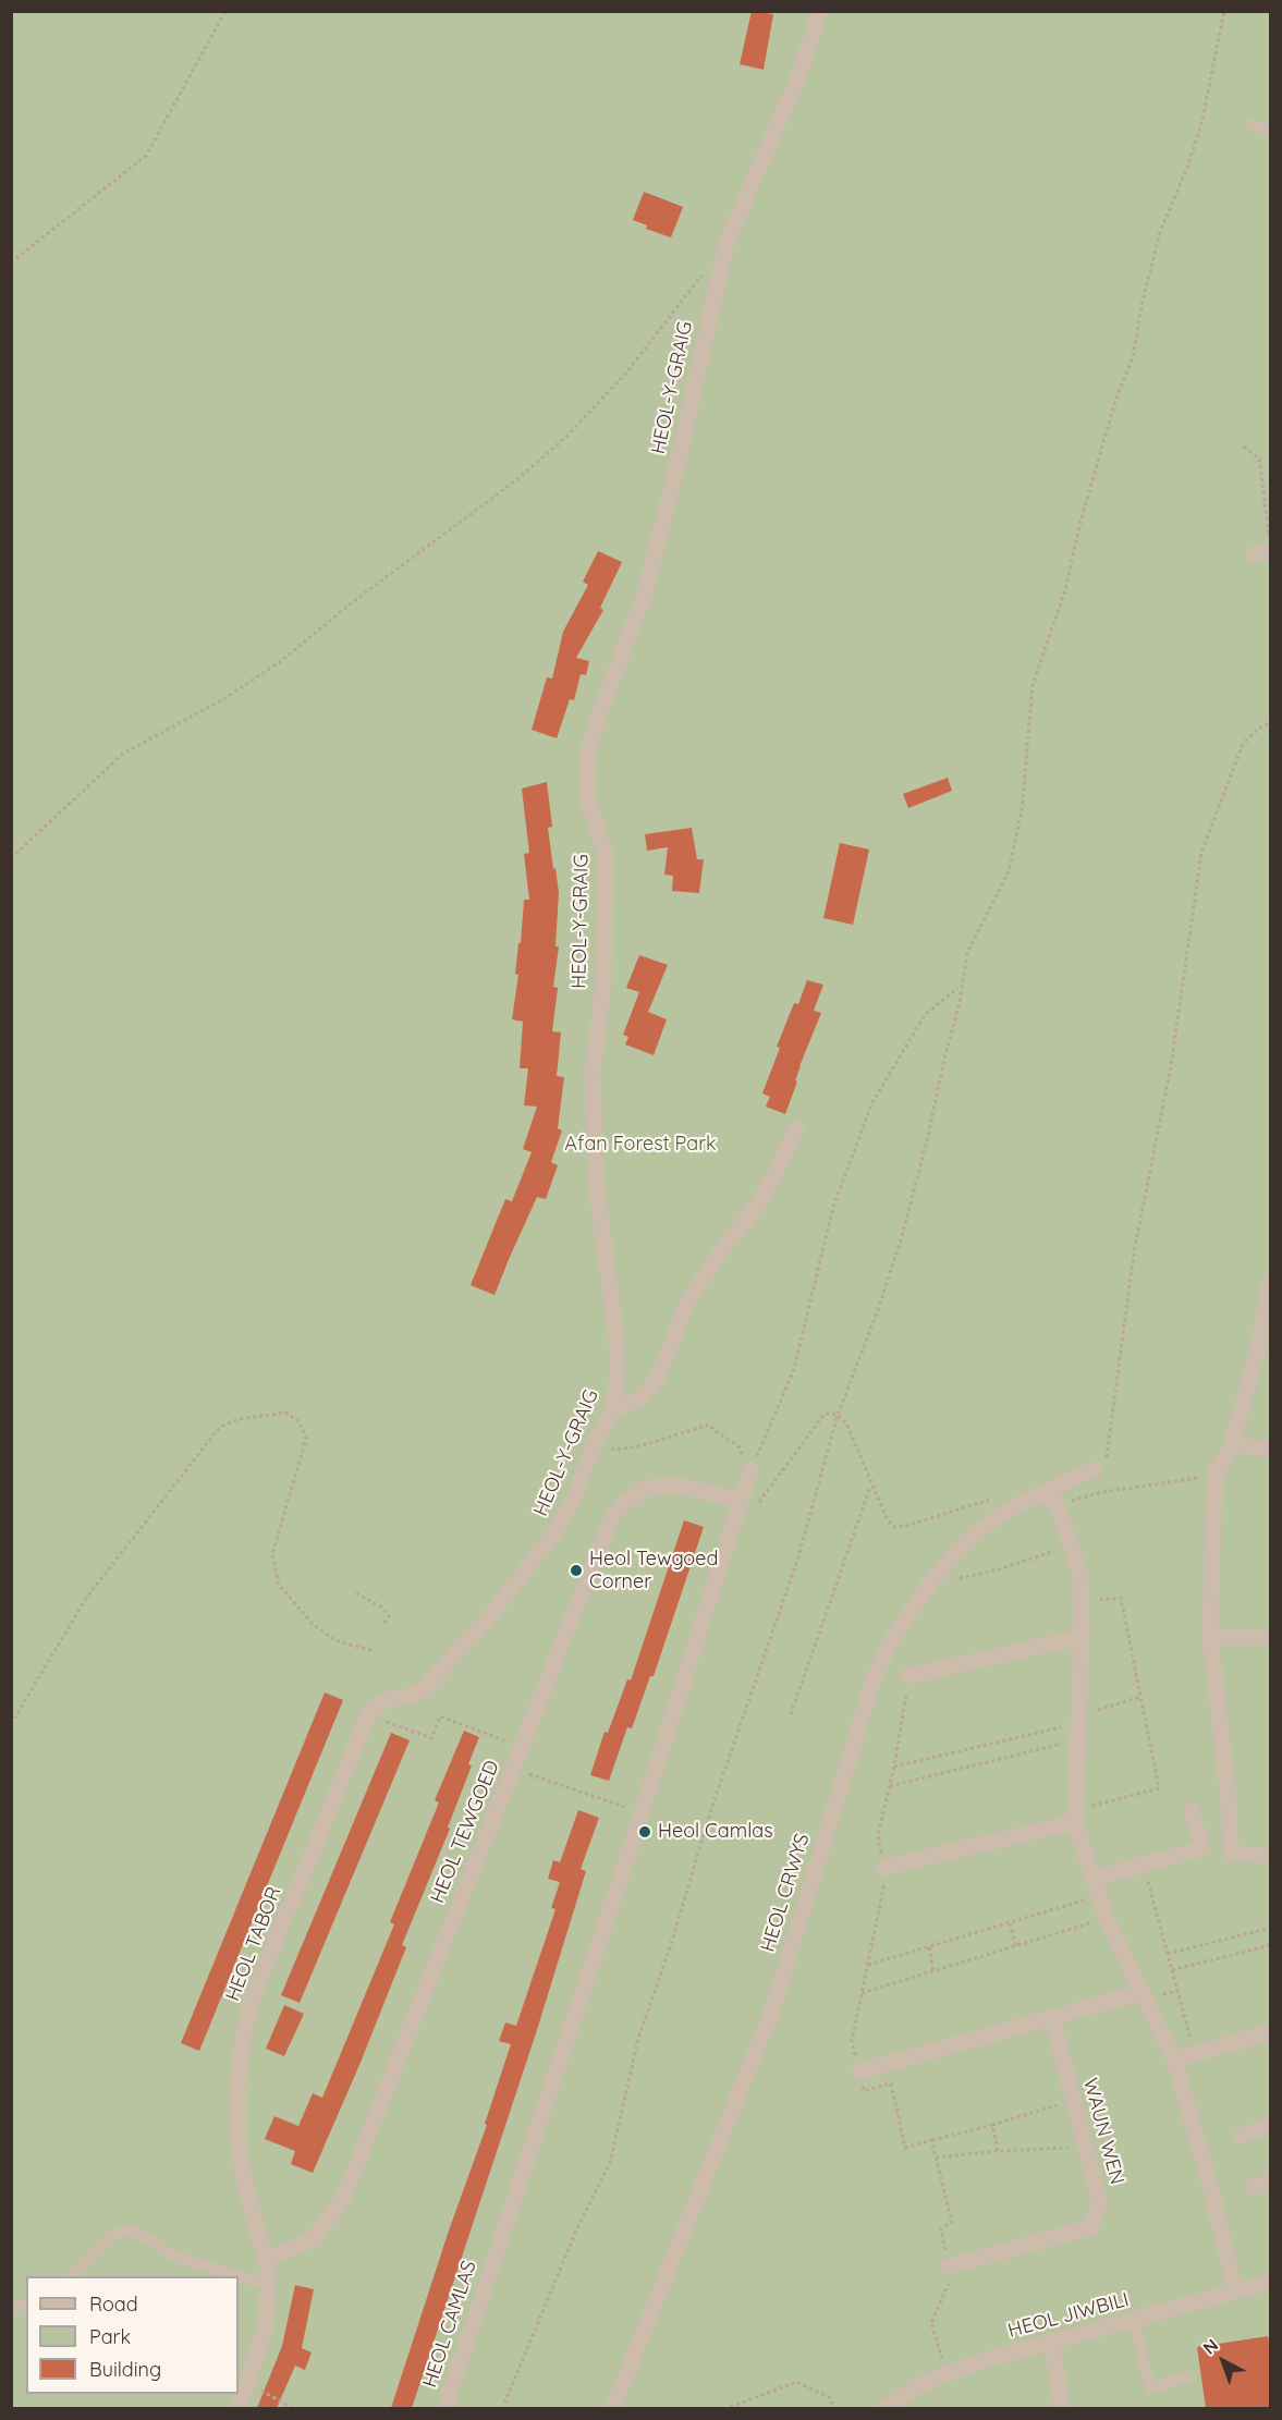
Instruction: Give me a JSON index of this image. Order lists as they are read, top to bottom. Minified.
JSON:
{"streets":{"street":["HEOL-Y-GRAIG","HEOL TEWGOED","HEOL CRWYS","HEOL TABOR","WAUN WEN","HEOL JIWBILI","HEOL CAMLAS"]},"crossings":[["HEOL-Y-GRAIG","HEOL TABOR"],["HEOL TEWGOED","HEOL TABOR"],["HEOL TEWGOED","HEOL CAMLAS"]],"parks":["Afan Forest Park"],"places":["Heol Tewgoed Corner","Heol Camlas"],"legend":["Road","Park","Building"],"north":"top left"}
